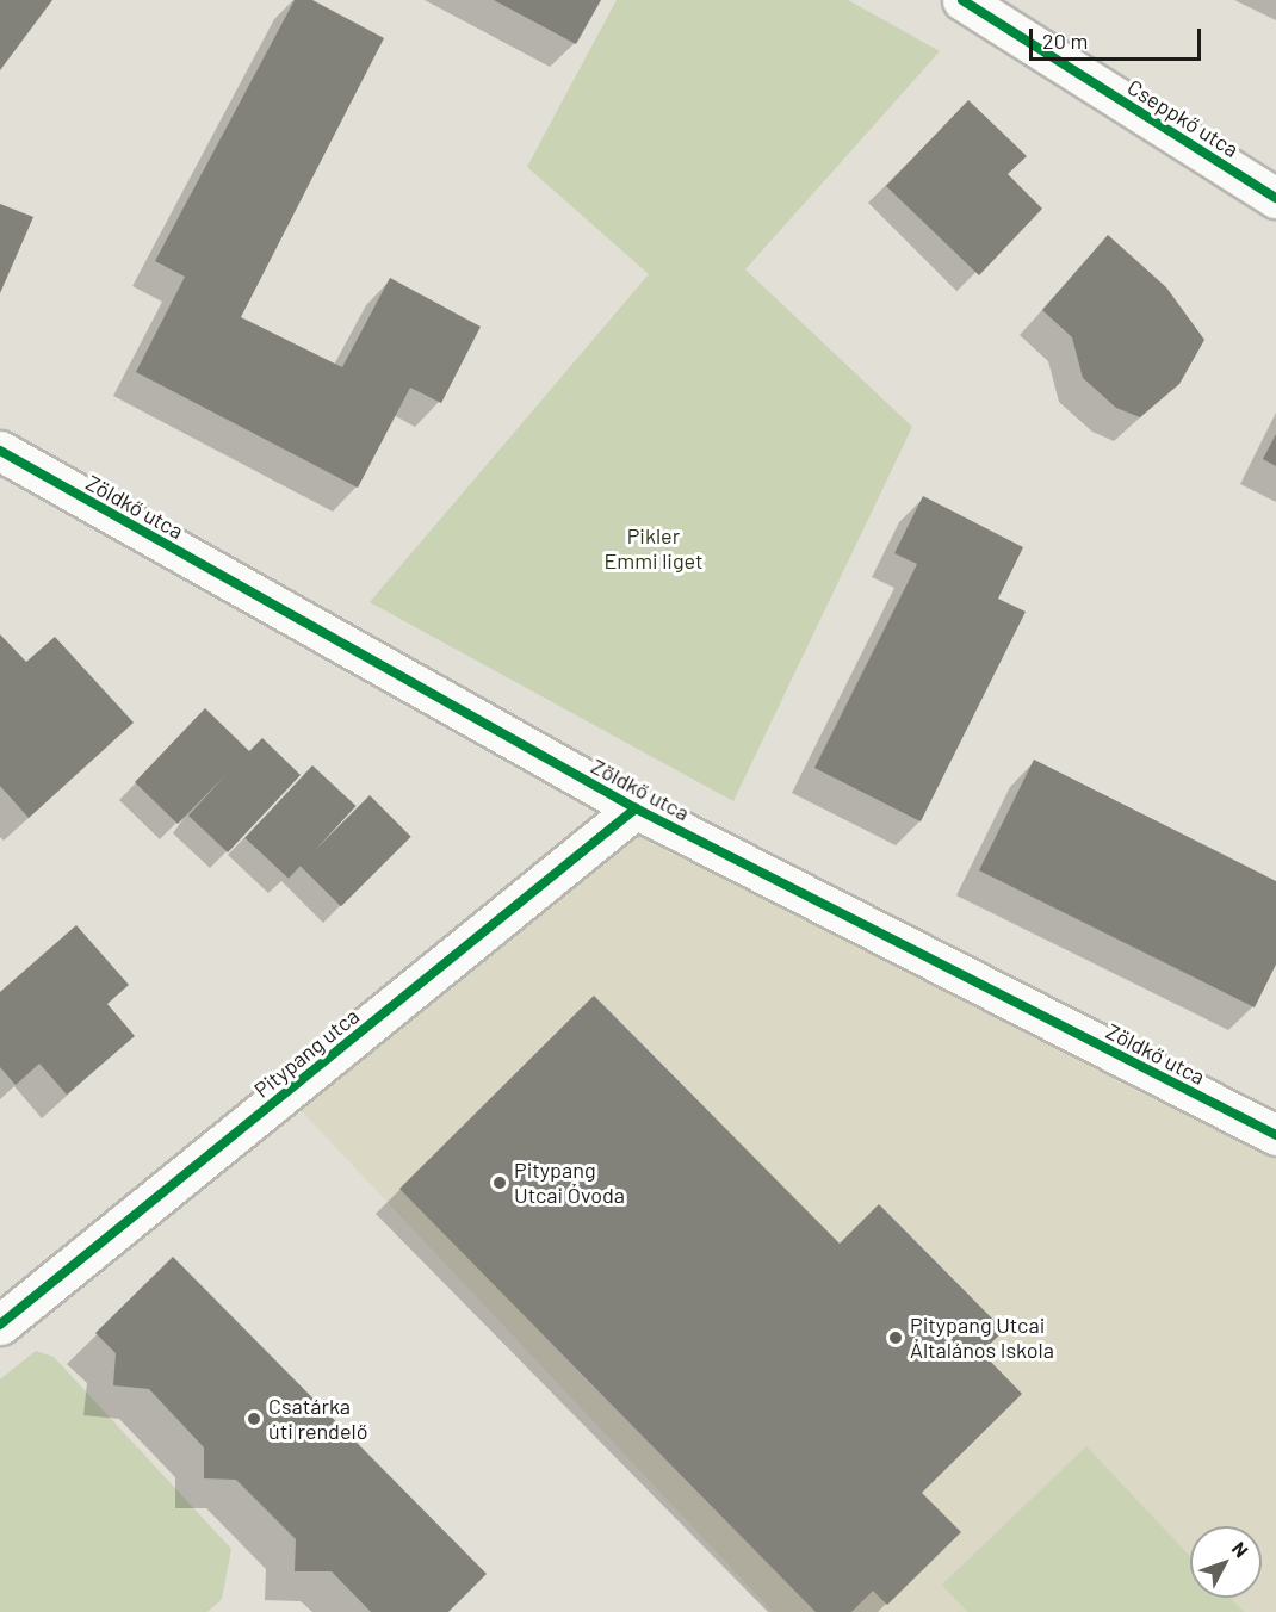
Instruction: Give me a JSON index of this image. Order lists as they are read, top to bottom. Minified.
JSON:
{"streets":{"street":["Cseppkő utca","Zöldkő utca","Pitypang utca"]},"crossings":[["Zöldkő utca","Pitypang utca"]],"parks":["Pikler Emmi liget"],"places":["Pitypang Utcai Óvoda","Pitypang Utcai Általános Iskola","Csatárka úti rendelő"],"scale_bar":"20 m","north":"top right"}
